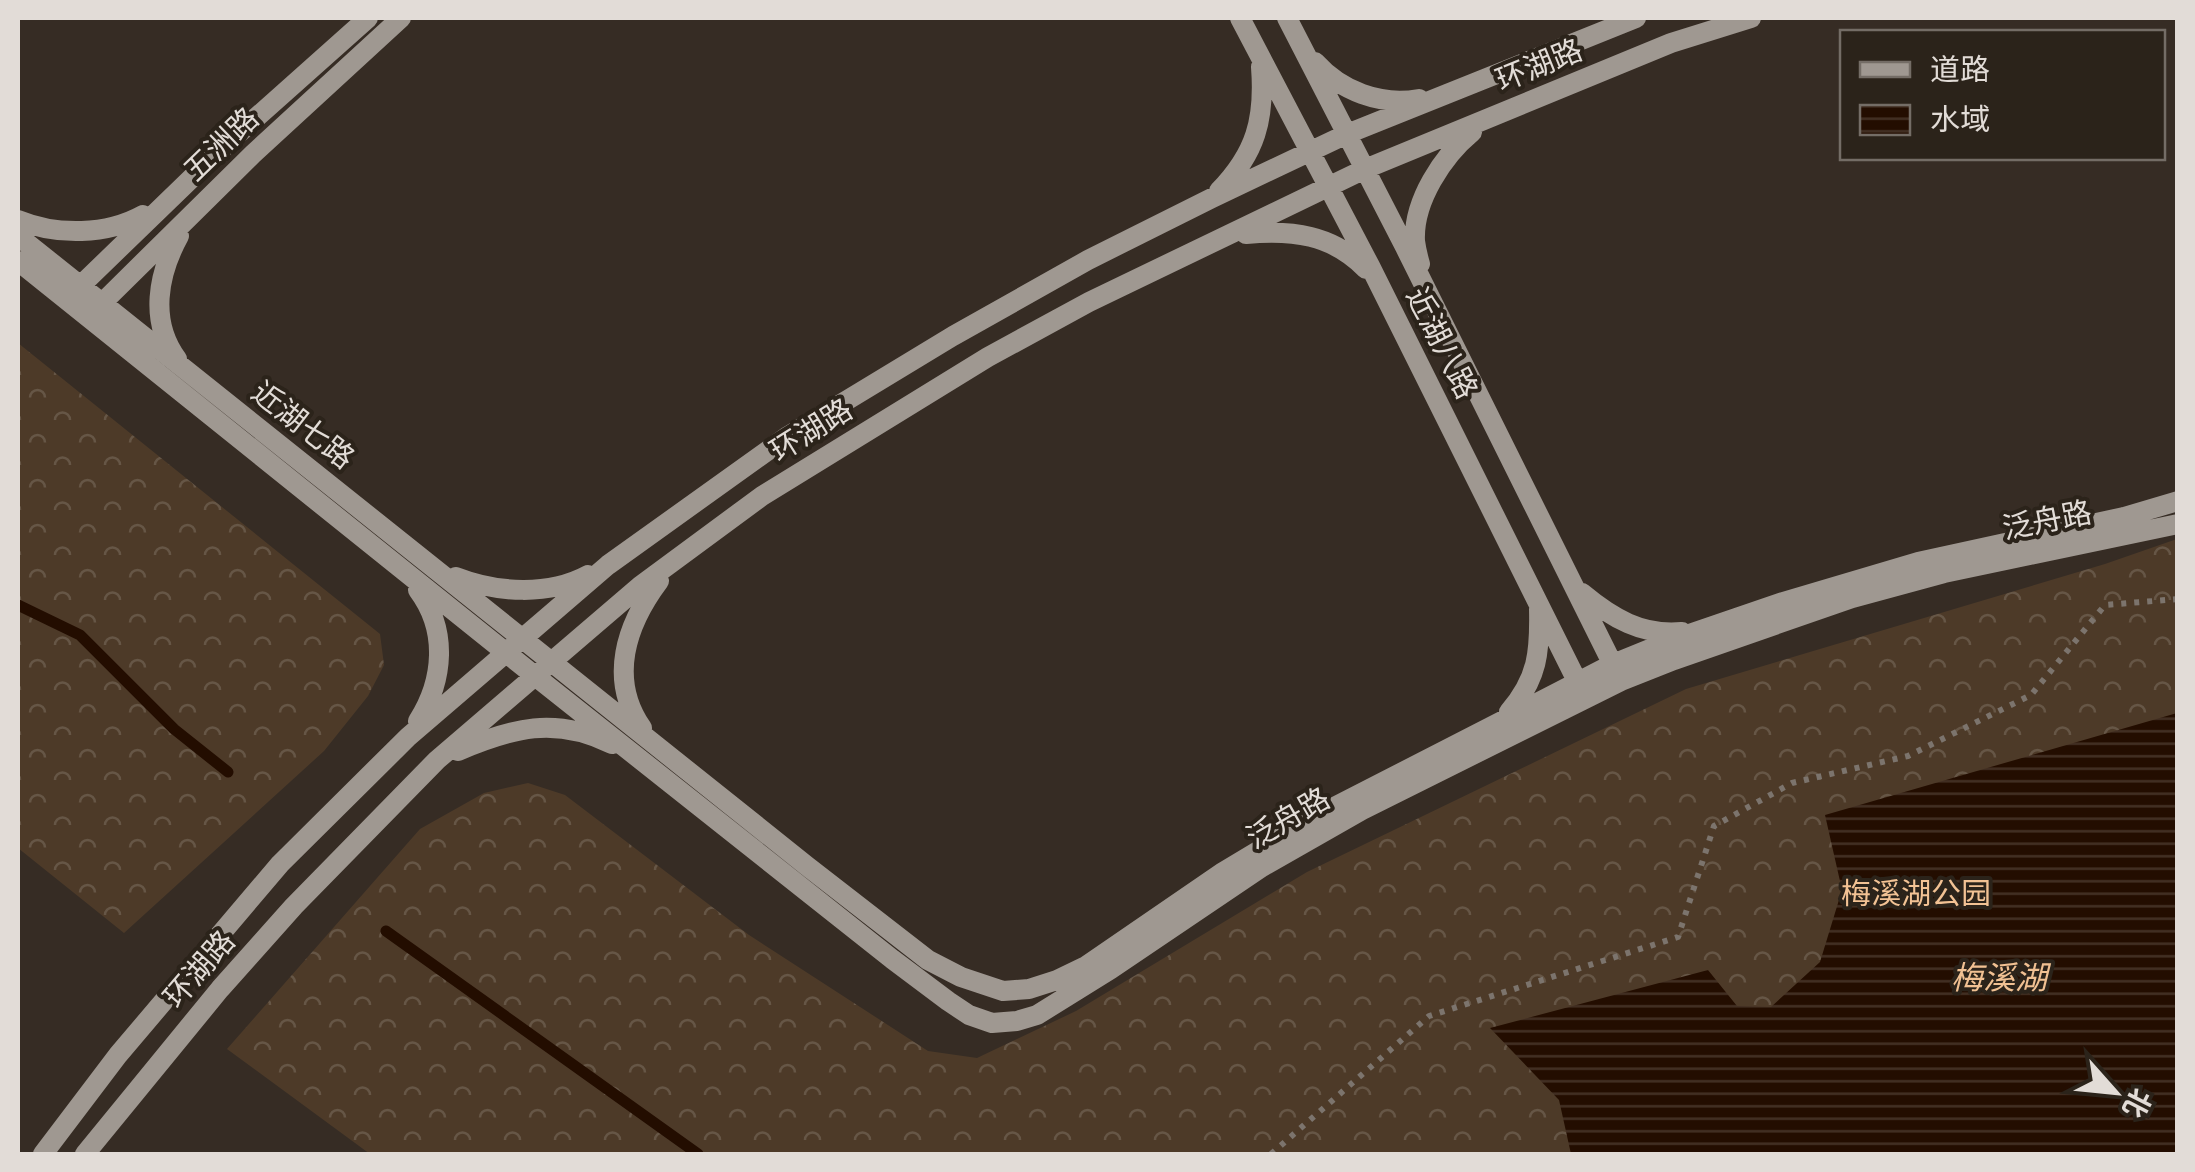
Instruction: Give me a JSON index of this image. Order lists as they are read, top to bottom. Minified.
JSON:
{"streets":{"street":["环湖路","五洲路","近湖八路","近湖七路","泛舟路"]},"crossings":[["环湖路","近湖八路"],["环湖路","近湖七路"],["环湖路","泛舟路"],["五洲路","近湖七路"],["近湖八路","泛舟路"],["近湖七路","泛舟路"]],"water":["梅溪湖"],"parks":["梅溪湖公园"],"legend":["道路","水域"],"north":"bottom right"}
